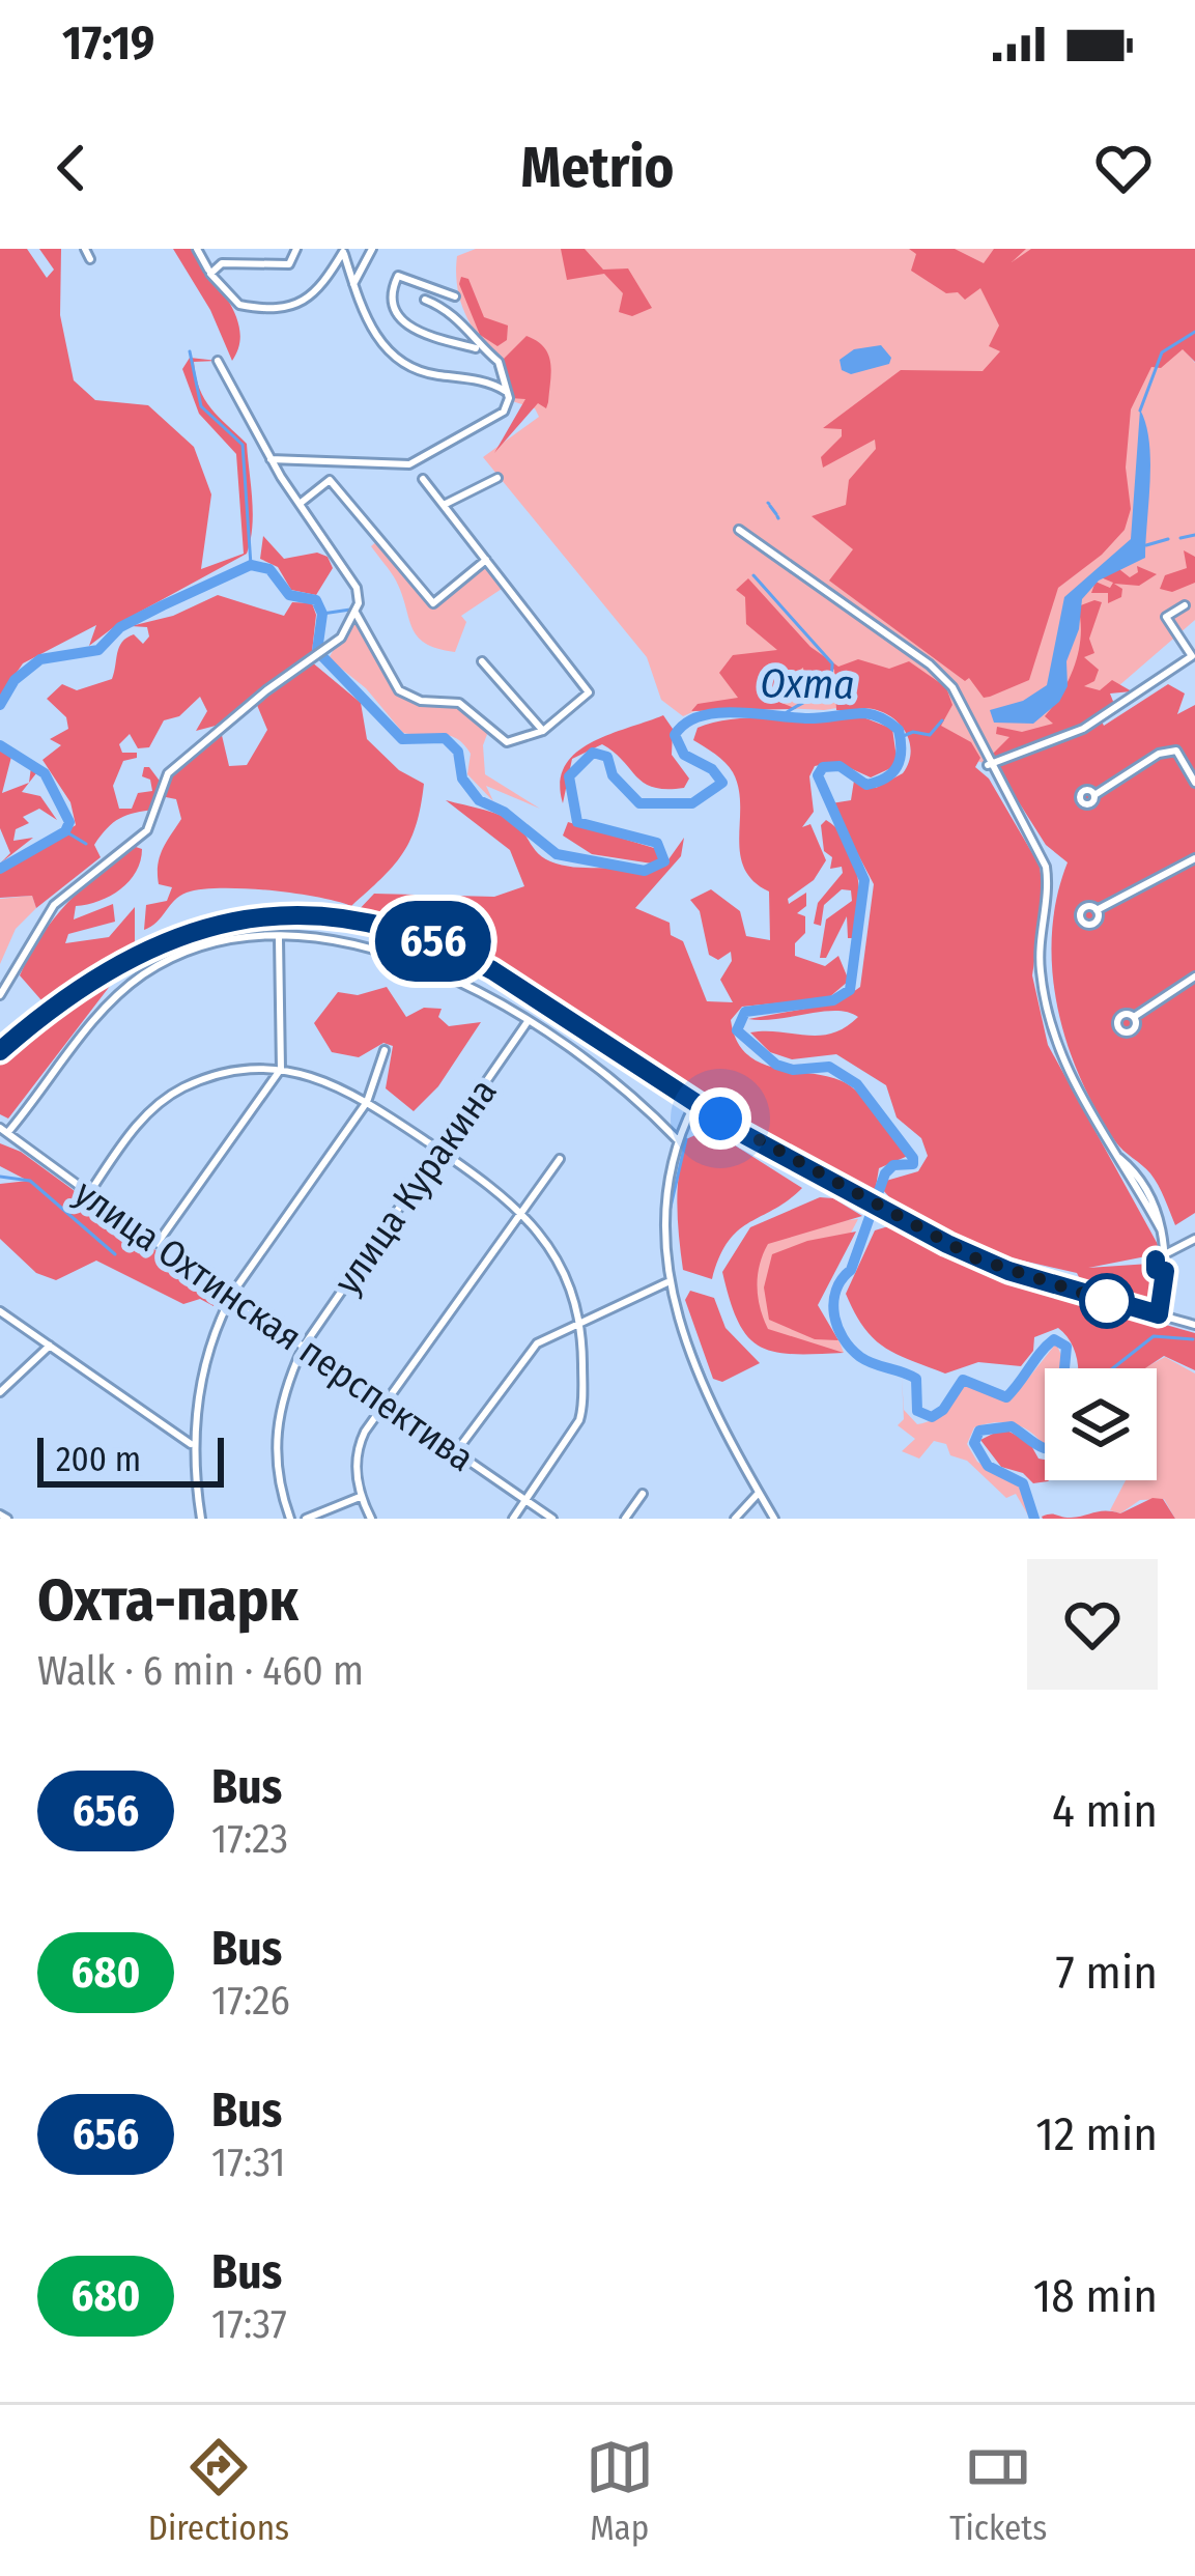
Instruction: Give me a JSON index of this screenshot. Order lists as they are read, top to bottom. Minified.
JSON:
{"streets":{"street":["улица Куракина","улица Охтинская перспектива"]},"crossings":[["улица Куракина","улица Охтинская перспектива"]],"water":["Охта"],"lines":["bus line 656"],"scale_bar":"200 m","page":{"status":"17:19","header":"Metrio","on_map":"656","scale":"200 m","heading":["Охта-парк","Walk · 6 min · 460 m"],"list":[{"mark":"656","name":"Bus","note":"17:23","value":"4 min"},{"mark":"680","name":"Bus","note":"17:26","value":"7 min"},{"mark":"656","name":"Bus","note":"17:31","value":"12 min"},{"mark":"680","name":"Bus","note":"17:37","value":"18 min"}],"tabs":["Directions","Map","Tickets"]}}
